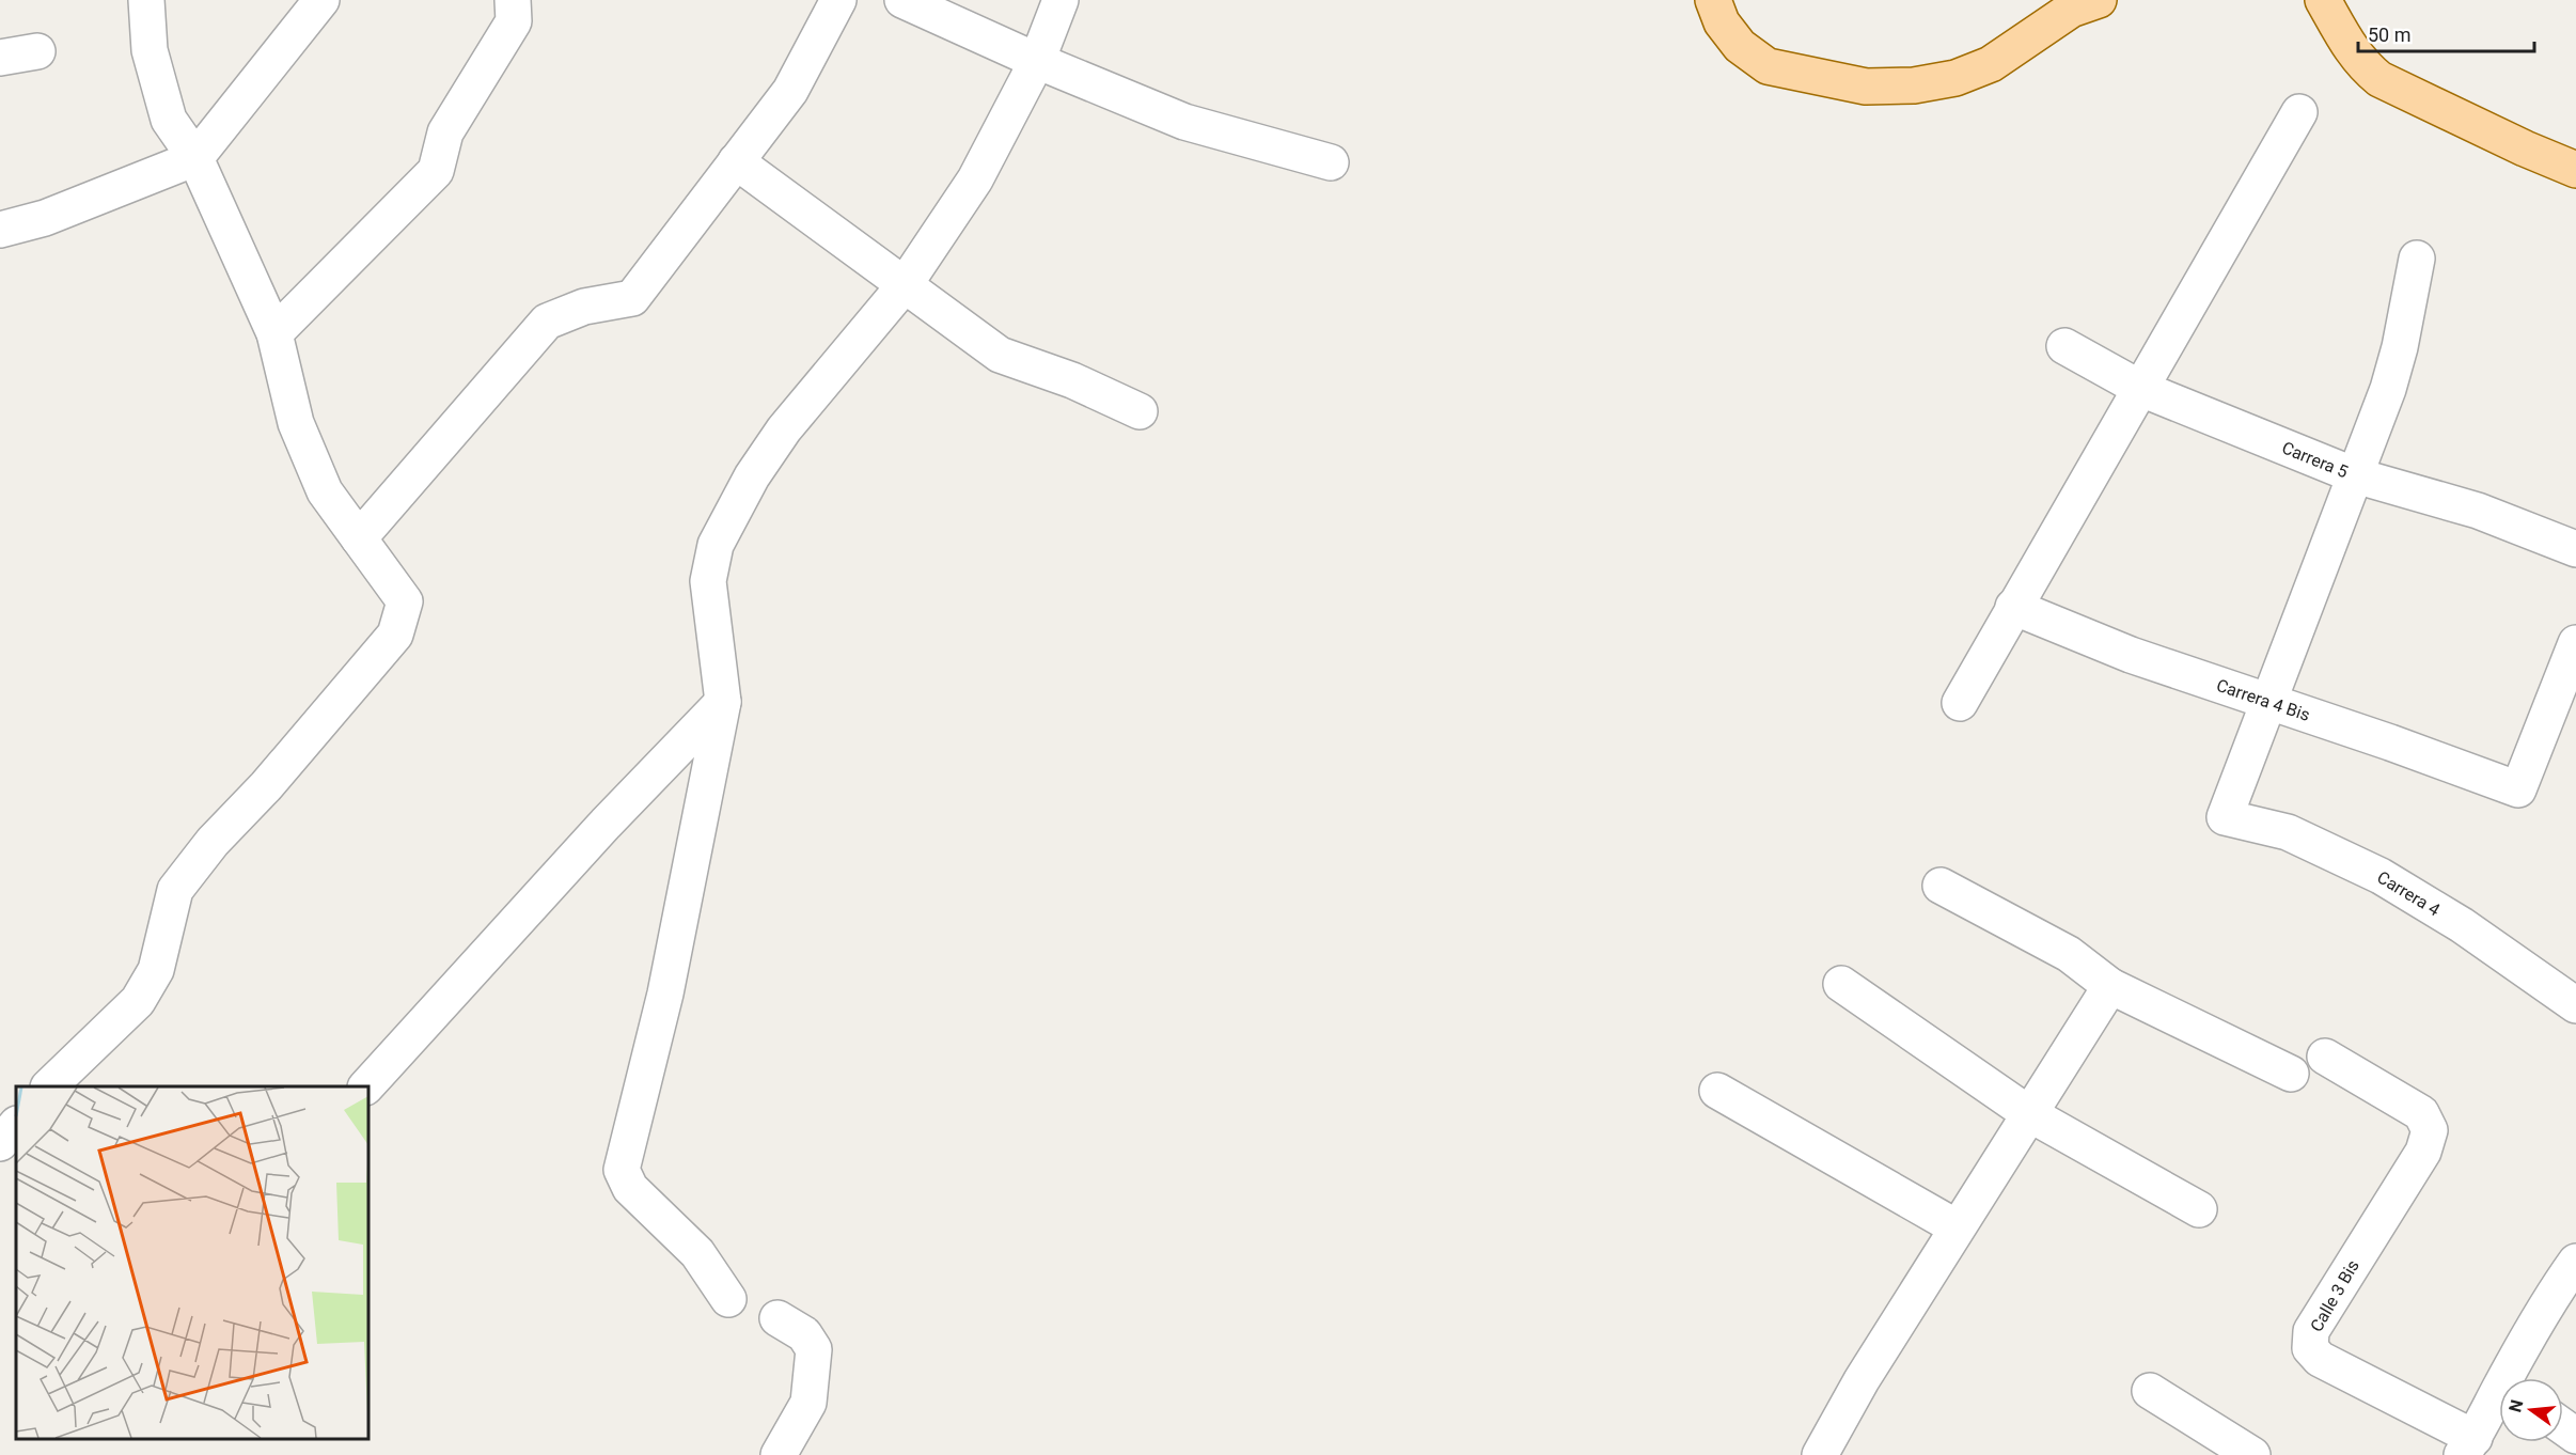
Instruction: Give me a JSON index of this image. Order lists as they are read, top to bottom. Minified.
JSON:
{"streets":{"street":["Carrera 5","Carrera 4 Bis","Carrera 4","Calle 3 Bis"]},"crossings":[["Carrera 4 Bis","Carrera 4"]],"scale_bar":"50 m","north":"left"}
